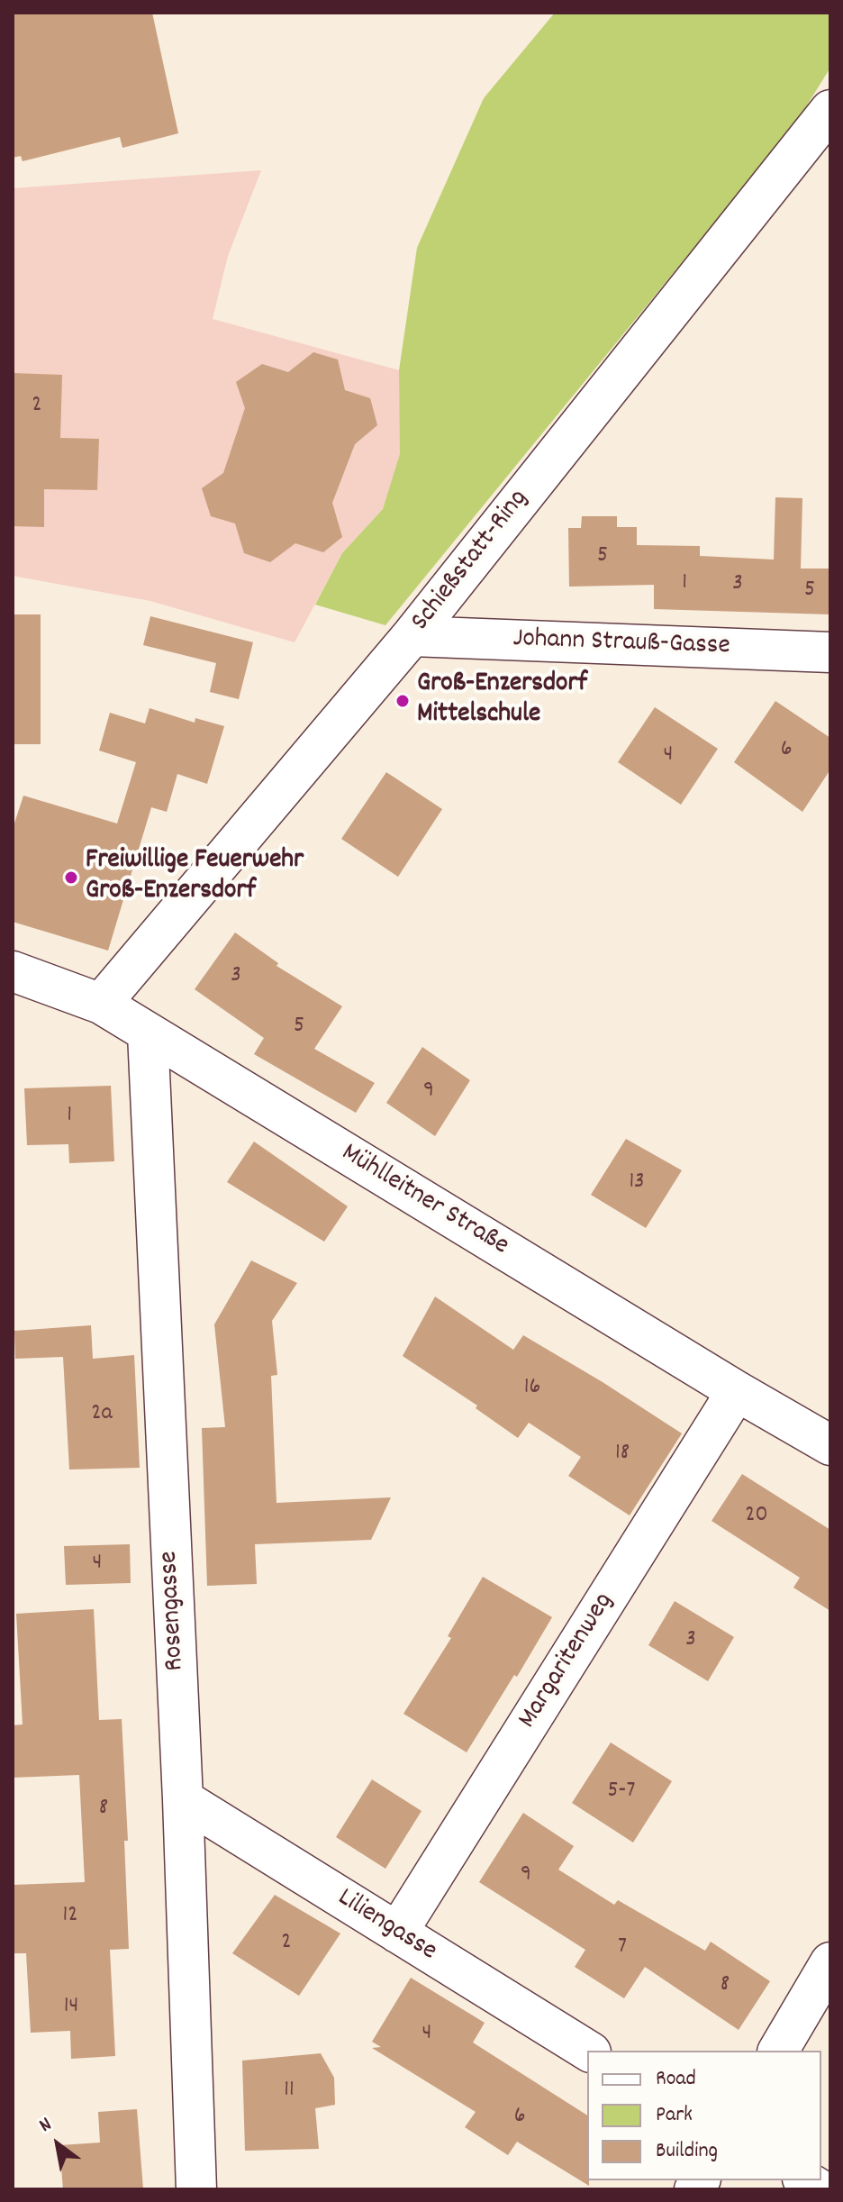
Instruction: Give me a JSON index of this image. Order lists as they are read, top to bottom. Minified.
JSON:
{"streets":{"street":["Schießstatt-Ring","Johann Strauß-Gasse","Mühlleitner Straße","Rosengasse","Margaritenweg","Liliengasse"]},"crossings":[["Schießstatt-Ring","Johann Strauß-Gasse"],["Schießstatt-Ring","Mühlleitner Straße"],["Mühlleitner Straße","Rosengasse"],["Mühlleitner Straße","Margaritenweg"],["Rosengasse","Liliengasse"],["Margaritenweg","Liliengasse"]],"places":["Groß-Enzersdorf Mittelschule","Freiwillige Feuerwehr Groß-Enzersdorf"],"house_numbers":["2","5","1","3","5","6","4","3","5","9","1","13","16","2a","18","20","4","3","5-7","8","9","12","2","7","8","14","4","11","6"],"legend":["Road","Park","Building"],"north":"top left"}
